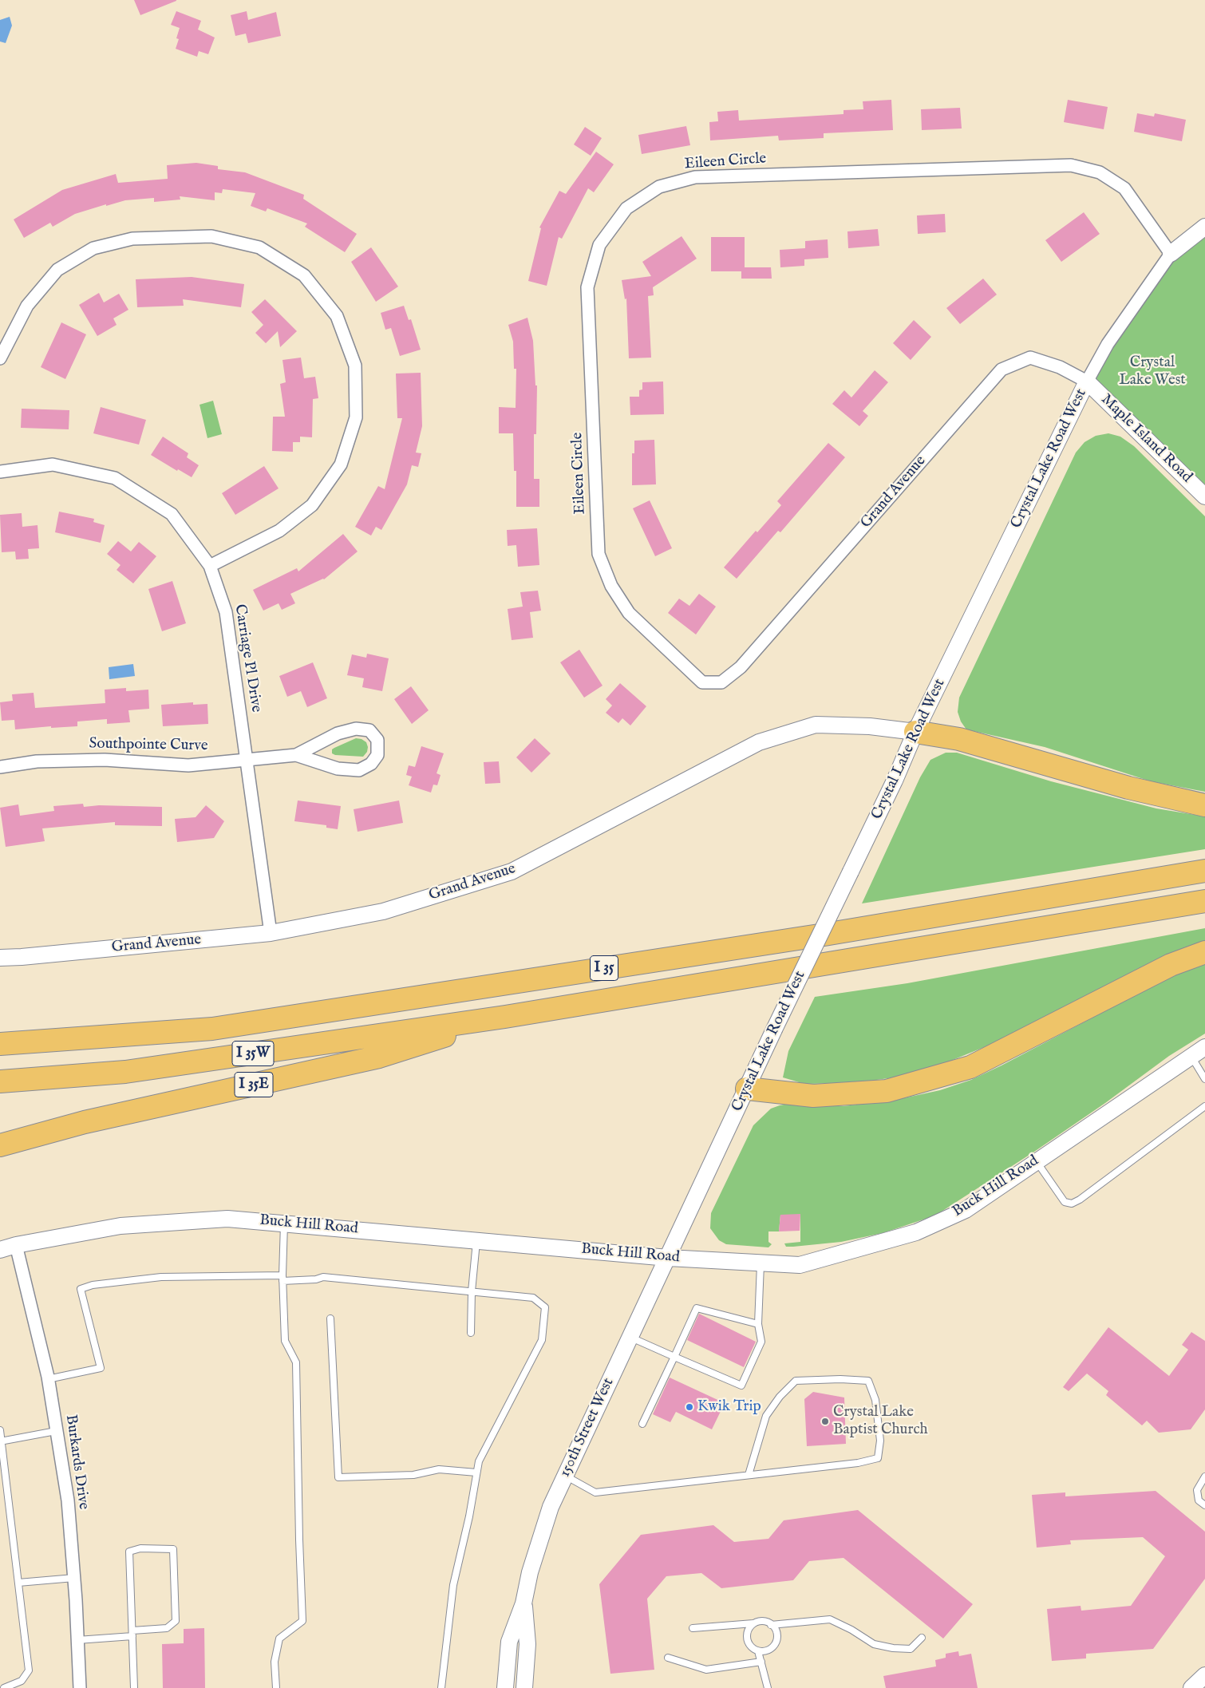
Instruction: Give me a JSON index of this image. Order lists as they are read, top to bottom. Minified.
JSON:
{"streets":{"highway":["I 35","I 35W","I 35E"],"street":["Eileen Circle","Maple Island Road","Crystal Lake Road West","Grand Avenue","Carriage Pl Drive","Southpointe Curve","Buck Hill Road","150th Street West","Burkards Drive"]},"crossings":[["Eileen Circle","Crystal Lake Road West"],["Eileen Circle","Grand Avenue"],["Maple Island Road","Crystal Lake Road West"],["Maple Island Road","Grand Avenue"],["Crystal Lake Road West","Grand Avenue"],["Crystal Lake Road West","Buck Hill Road"],["Crystal Lake Road West","150th Street West"],["Grand Avenue","Carriage Pl Drive"],["Carriage Pl Drive","Southpointe Curve"],["I 35","I 35W"],["I 35","I 35E"],["I 35W","I 35E"],["Buck Hill Road","150th Street West"],["Buck Hill Road","Burkards Drive"]],"parks":["Crystal Lake West"],"places":["Kwik Trip","Crystal Lake Baptist Church"]}
